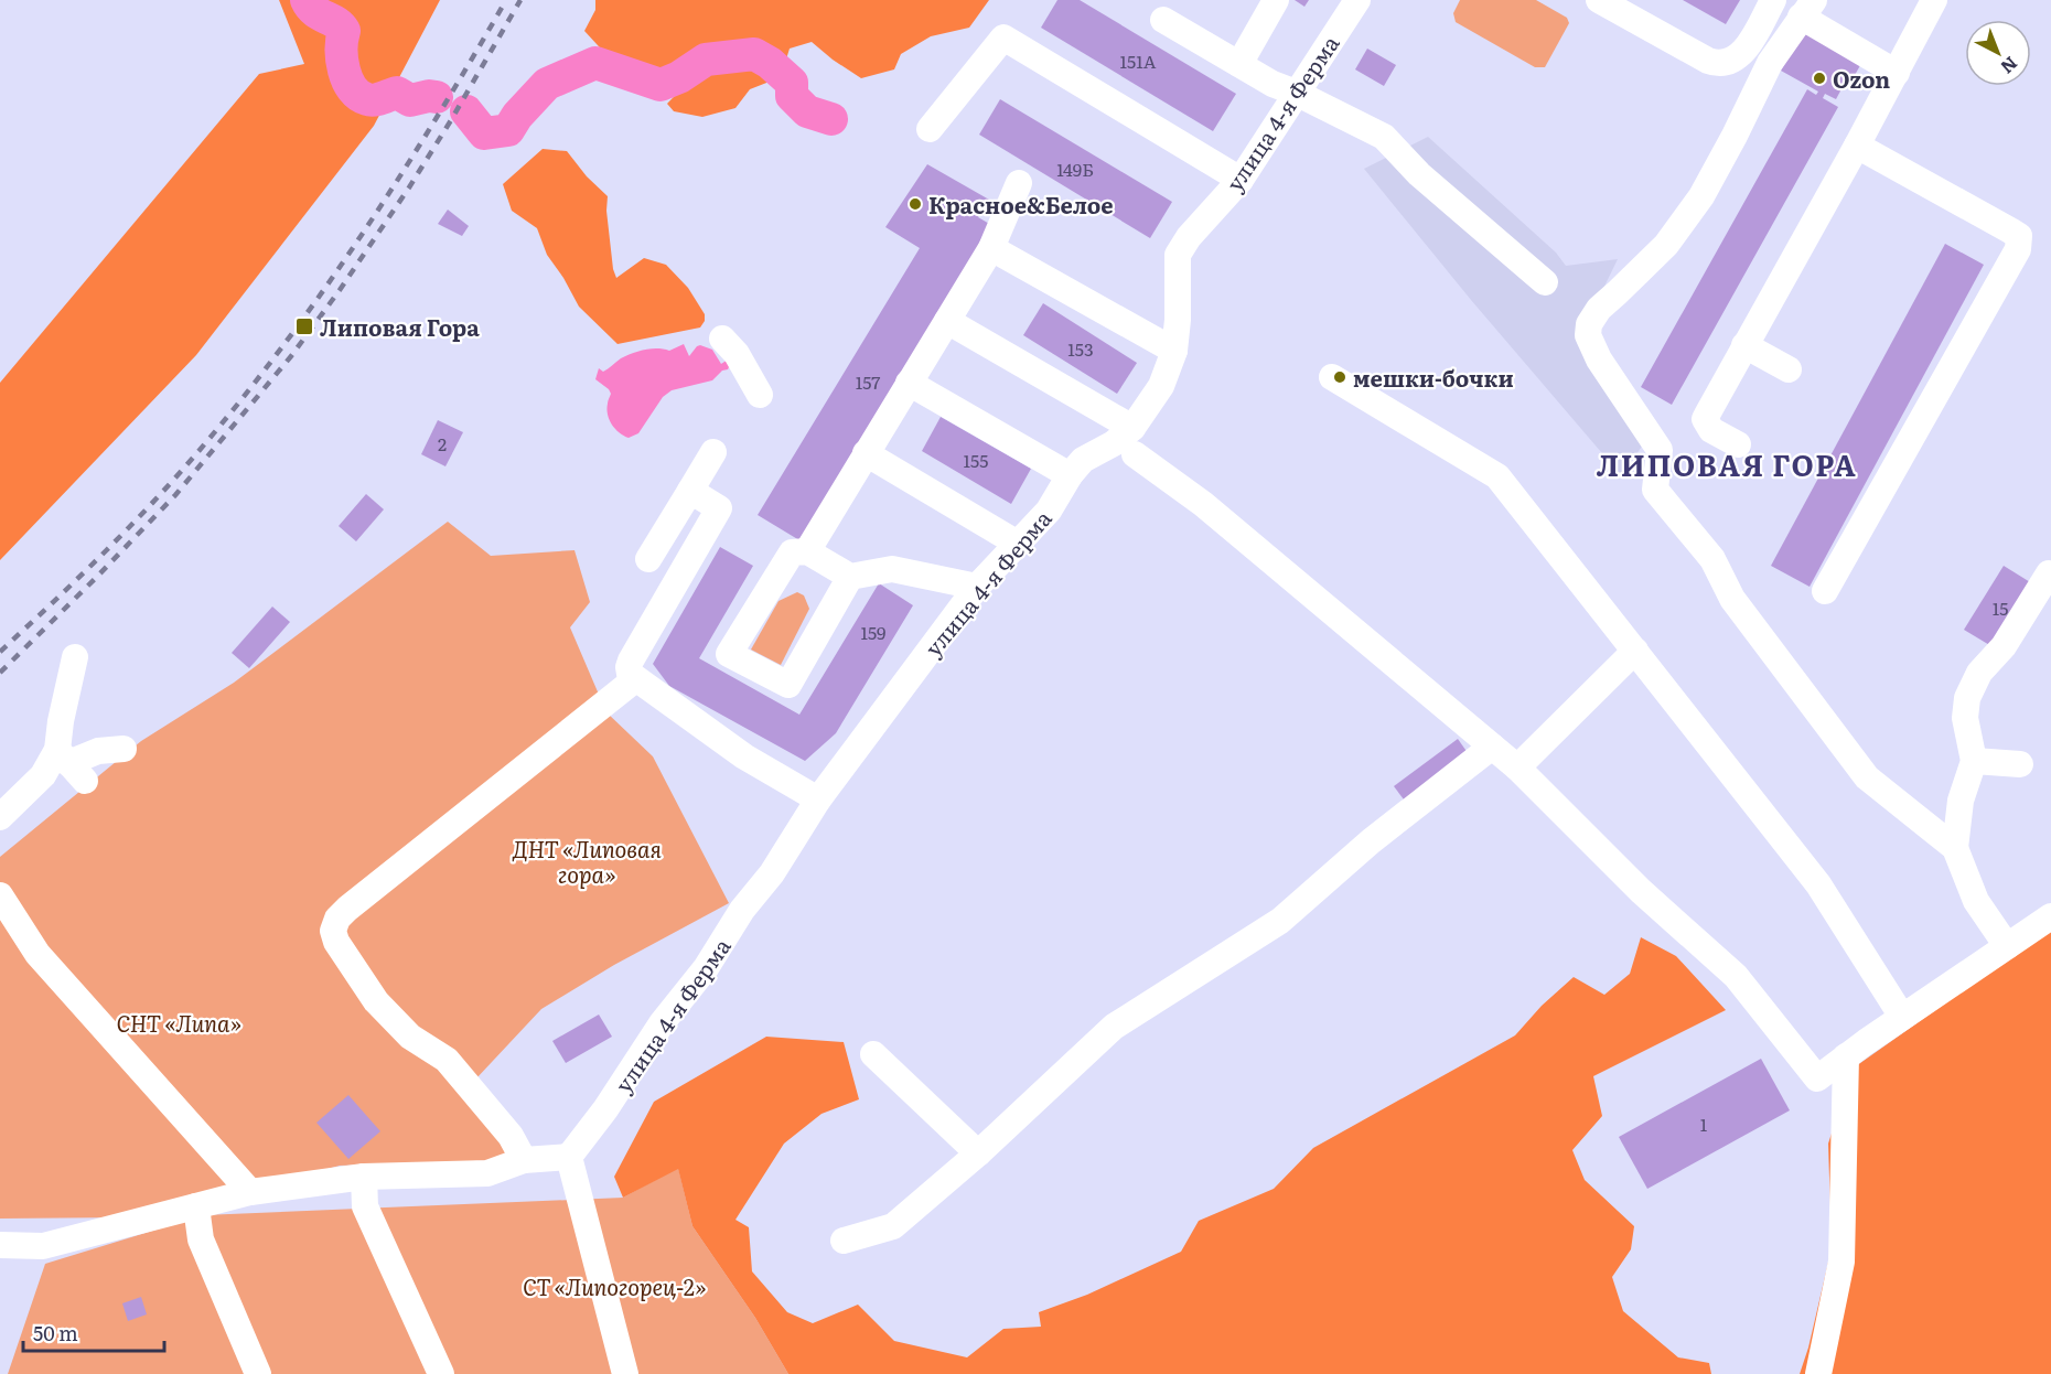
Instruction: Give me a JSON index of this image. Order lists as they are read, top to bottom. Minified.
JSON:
{"streets":{"street":["улица 4-я Ферма"]},"districts":["ЛИПОВАЯ ГОРА"],"parks":["ДНТ «Липовая гора»","СНТ «Липа»","СТ «Липогорец-2»"],"places":{"other":["Ozon","Красное&Белое","мешки-бочки"],"transit":["Липовая Гора"]},"house_numbers":["151А","149Б","153","157","2","155","15","159","1"],"scale_bar":"50 m","north":"bottom right"}
